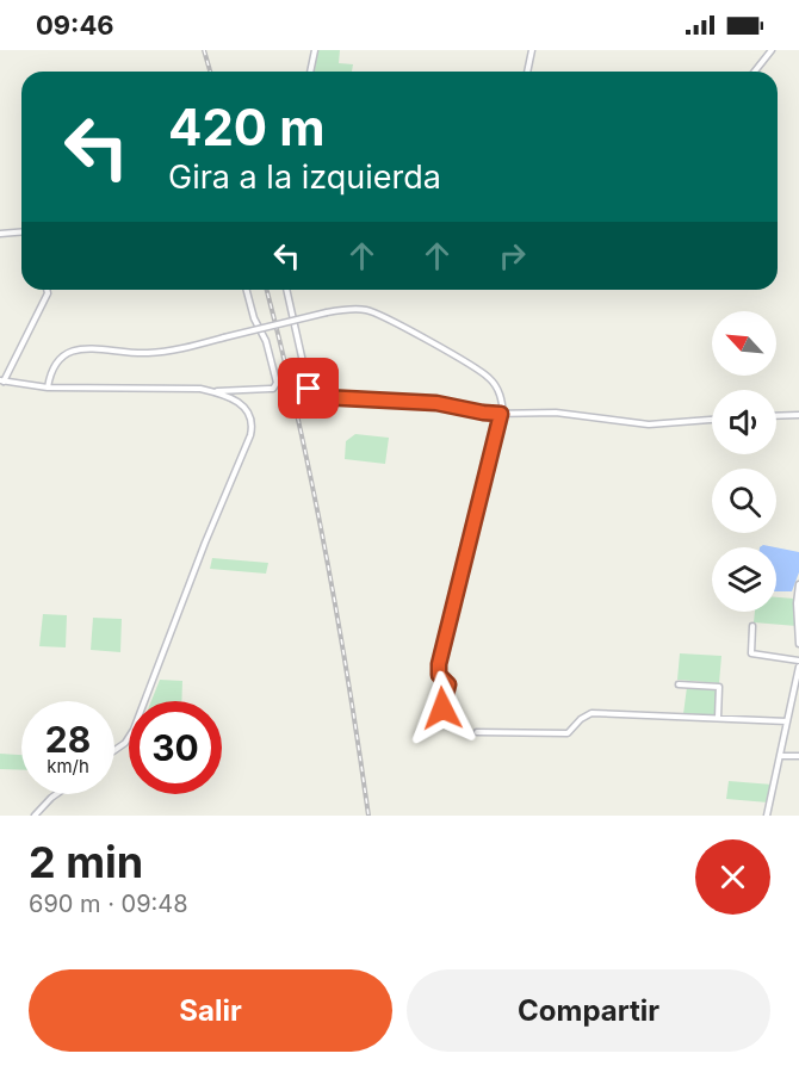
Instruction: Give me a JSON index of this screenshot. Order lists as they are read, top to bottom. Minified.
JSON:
{"north":"top left","page":{"status":"09:46","turn":["420 m","Gira a la izquierda"],"speed":"28 km/h","limit":"30","heading":["2 min","690 m · 09:48"],"buttons":["Salir","Compartir"]}}
